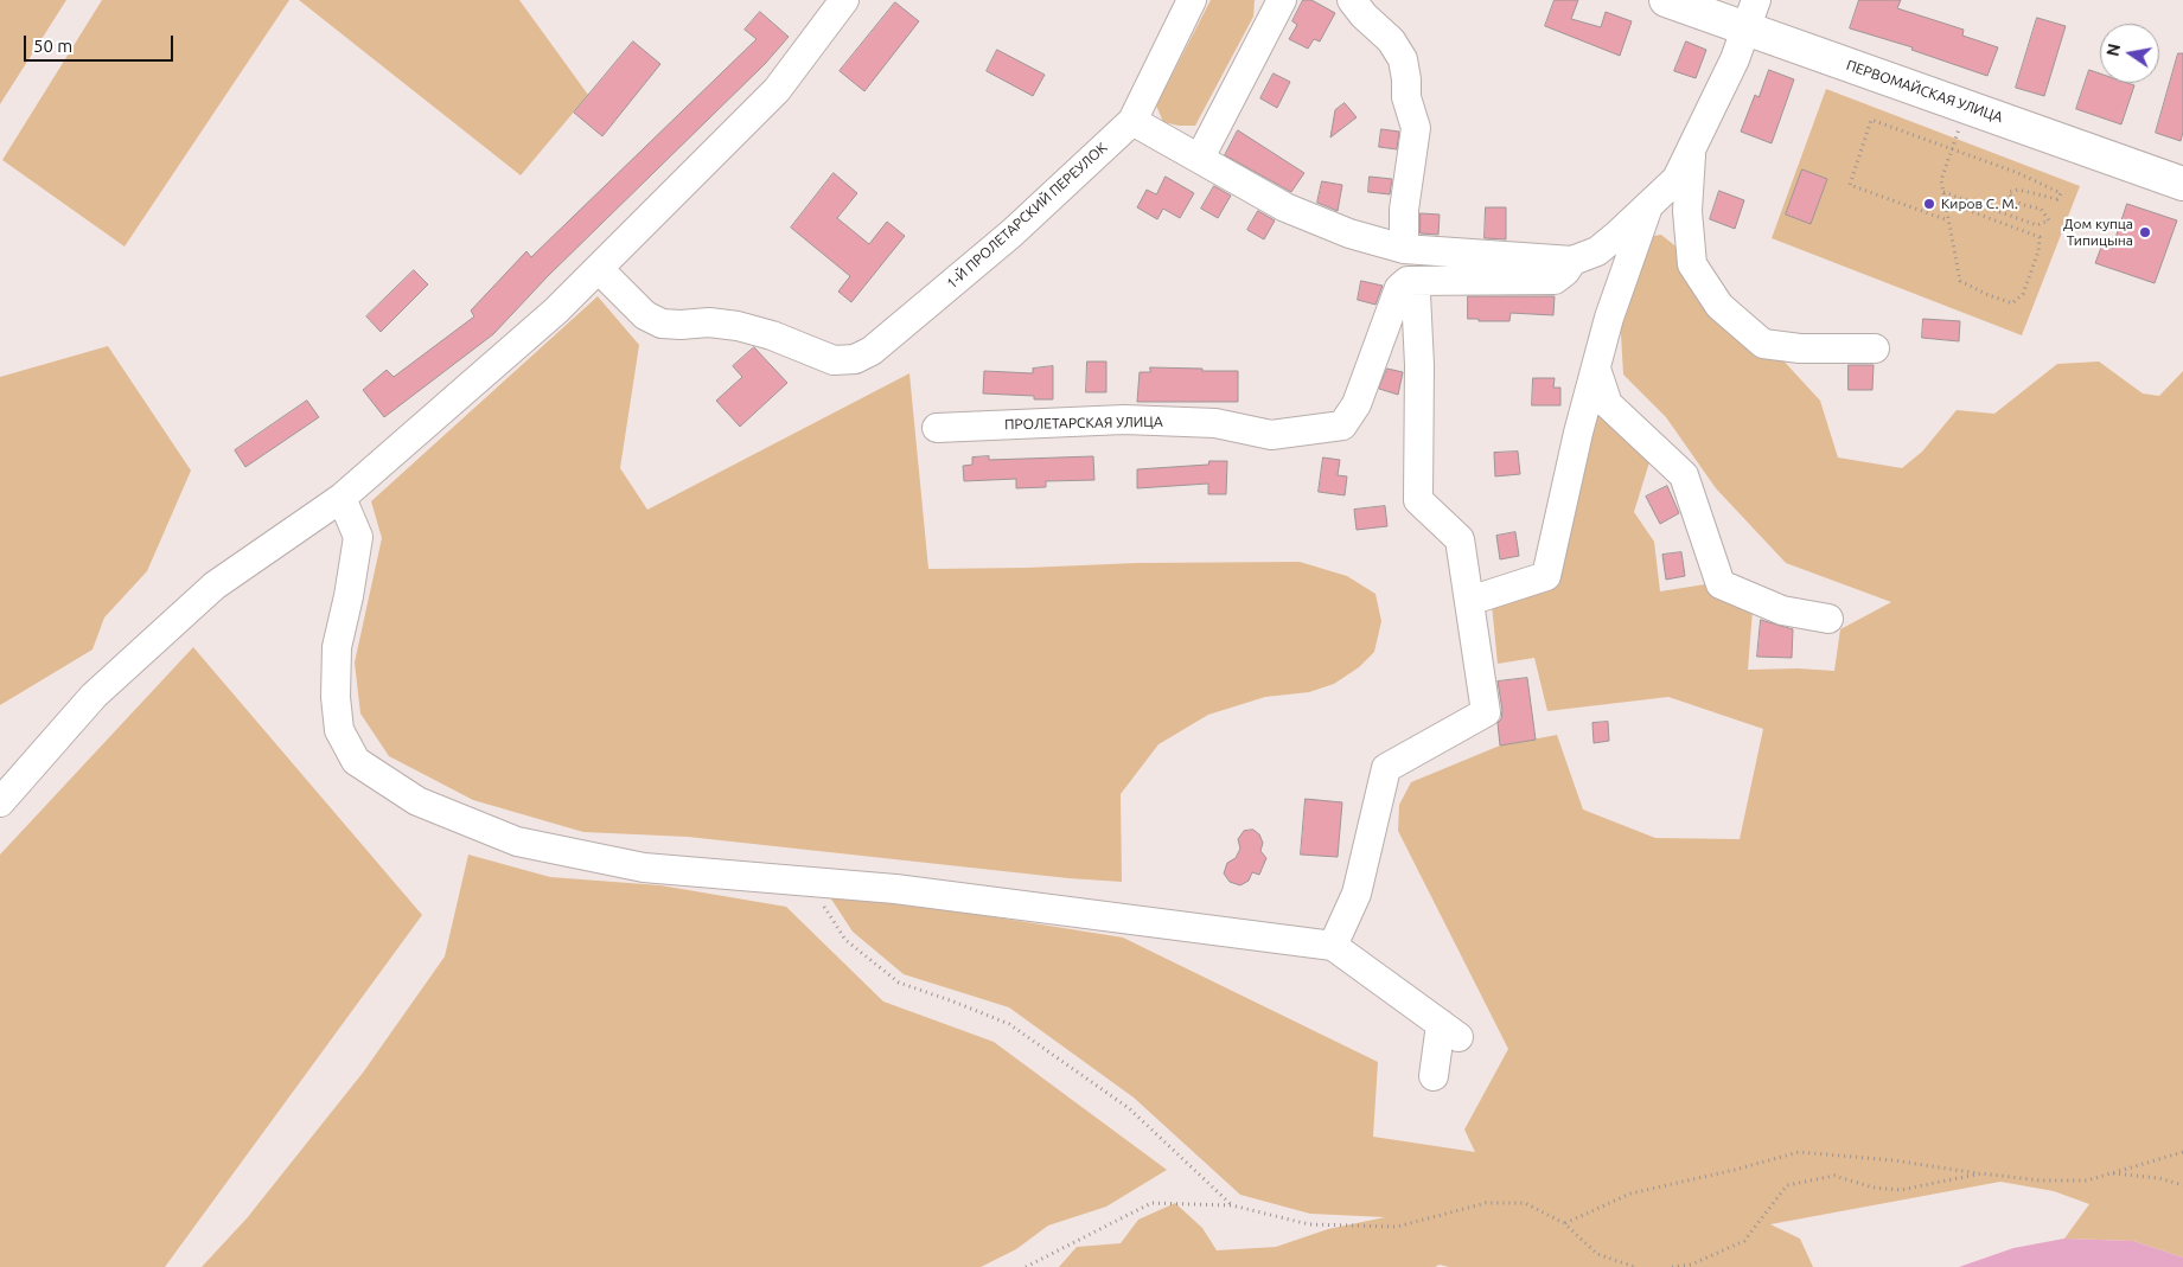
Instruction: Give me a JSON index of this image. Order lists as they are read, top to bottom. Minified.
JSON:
{"streets":{"main road":["ПЕРВОМАЙСКАЯ УЛИЦА"],"street":["1-Й ПРОЛЕТАРСКИЙ ПЕРЕУЛОК","ПРОЛЕТАРСКАЯ УЛИЦА"]},"places":["Киров С. М.","Дом купца Типицына"],"scale_bar":"50 m","north":"left"}
